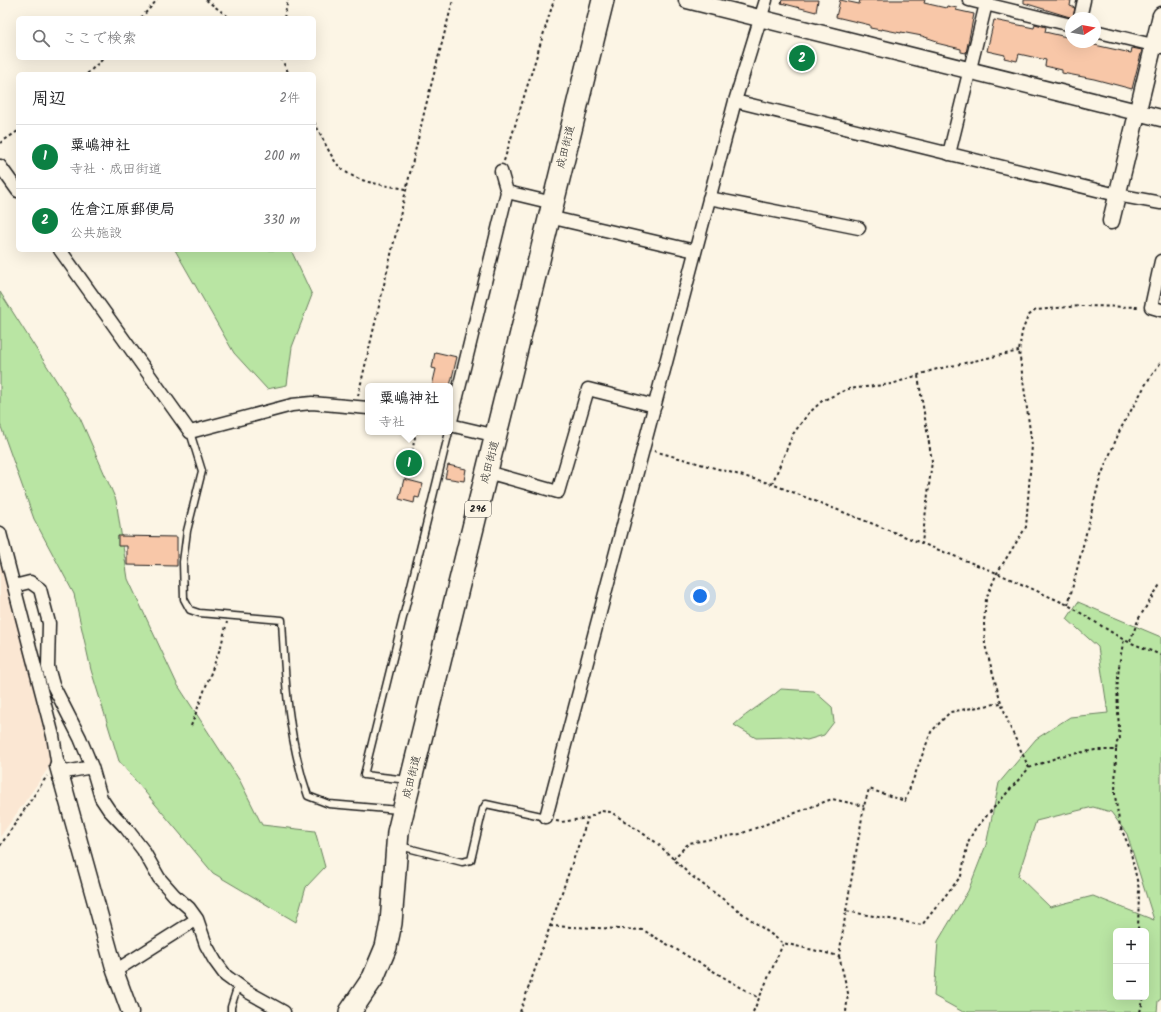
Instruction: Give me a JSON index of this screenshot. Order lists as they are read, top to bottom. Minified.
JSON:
{"streets":{"highway":["成田街道","296"]},"north":"right","page":{"search":"ここで検索","pins":["2","1"],"heading":["周辺","2件"],"list":[{"mark":"1","name":"粟嶋神社","note":"寺社 · 成田街道","value":"200 m"},{"mark":"2","name":"佐倉江原郵便局","note":"公共施設","value":"330 m"}],"popup":["粟嶋神社","寺社"],"map_buttons":["+","−"]}}
